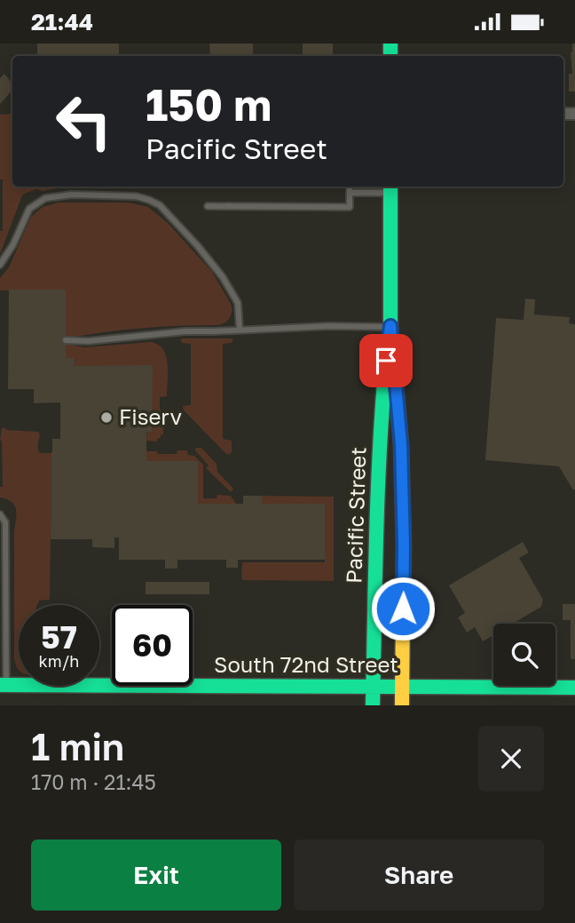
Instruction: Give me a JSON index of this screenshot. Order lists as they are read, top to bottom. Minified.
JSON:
{"streets":{"main road":["Pacific Street","South 72nd Street"]},"crossings":[["Pacific Street","South 72nd Street"]],"places":["Fiserv"],"page":{"status":"21:44","turn":["150 m","Pacific Street"],"speed":"57 km/h","limit":"60","heading":["1 min","170 m · 21:45"],"buttons":["Exit","Share"]}}
